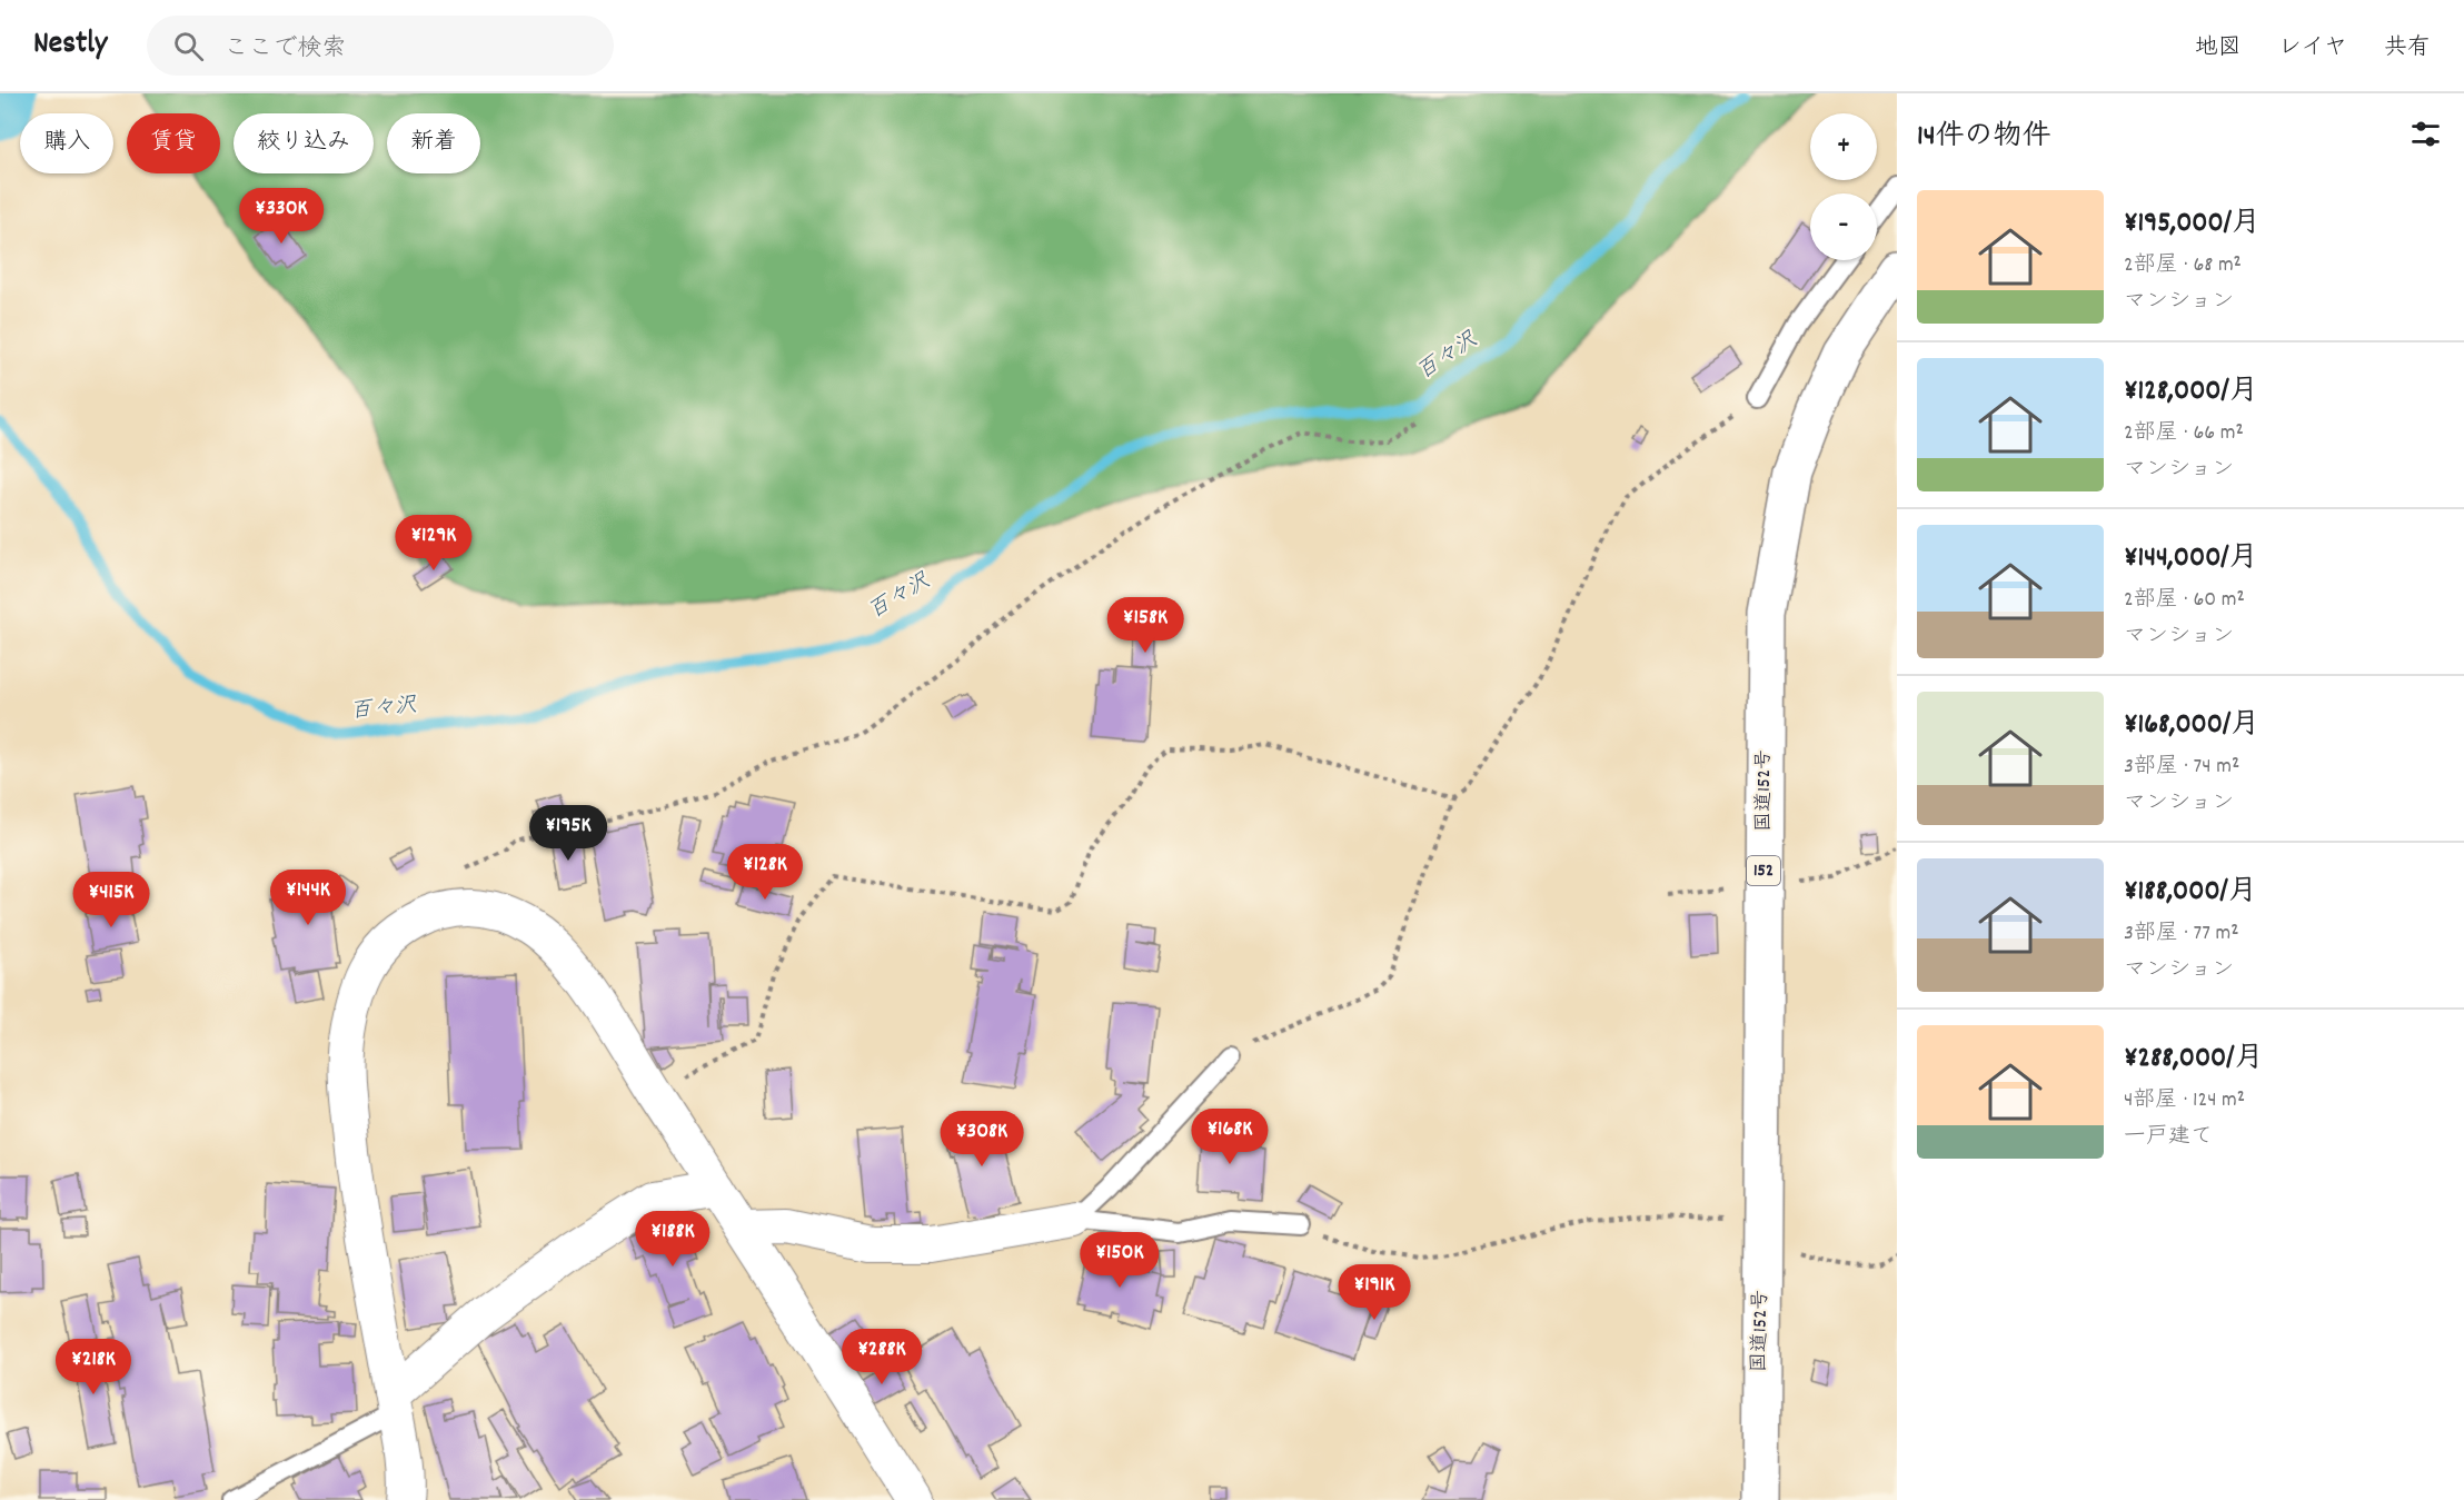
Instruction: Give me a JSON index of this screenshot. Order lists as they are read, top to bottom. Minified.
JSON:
{"streets":{"highway":["国道152号","152"]},"water":["百々沢"],"page":{"header":"Nestly","search":"ここで検索","nav":["地図","レイヤ","共有"],"heading":"14件の物件","map_buttons":["+","−"],"chip":["購入","賃貸","絞り込み","新着"],"list":[{"name":"¥195,000/月","note":"2部屋 · 68 m² · マンション"},{"name":"¥128,000/月","note":"2部屋 · 66 m² · マンション"},{"name":"¥144,000/月","note":"2部屋 · 60 m² · マンション"},{"name":"¥168,000/月","note":"3部屋 · 74 m² · マンション"},{"name":"¥188,000/月","note":"3部屋 · 77 m² · マンション"},{"name":"¥288,000/月","note":"4部屋 · 124 m² · 一戸建て"}],"price":["¥330K","¥129K","¥158K","¥195K","¥128K","¥144K","¥415K","¥168K","¥308K","¥188K","¥150K","¥191K","¥288K","¥218K"]}}
